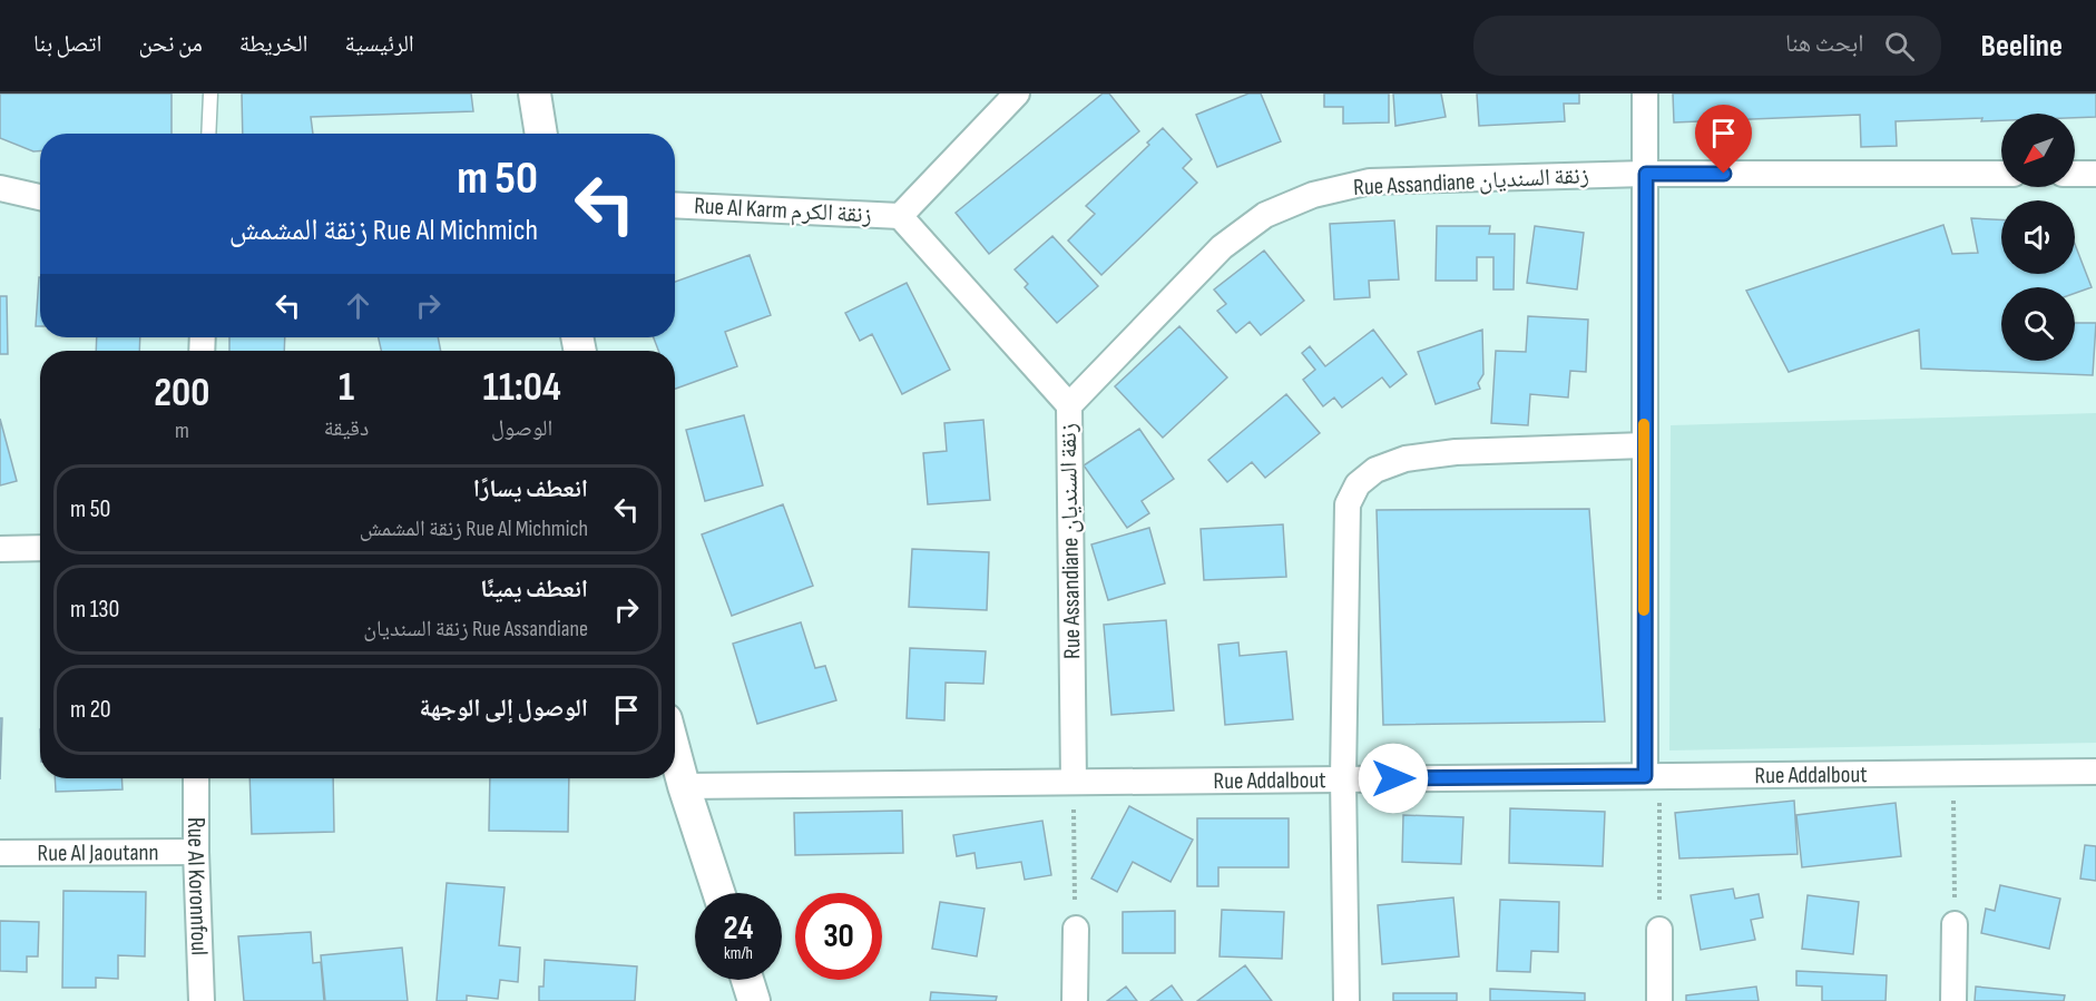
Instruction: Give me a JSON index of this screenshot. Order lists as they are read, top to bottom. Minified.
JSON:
{"streets":{"street":["Rue Assandiane زنقة السنديان","Rue Al Karm زنقة الكرم","Rue Addalbout","Rue Al Jaoutann","Rue Al Koronnfoul"]},"crossings":[["Rue Assandiane زنقة السنديان","Rue Addalbout"],["Rue Al Jaoutann","Rue Al Koronnfoul"]],"north":"bottom left","page":{"header":"Beeline","search":"ابحث هنا","nav":["الرئيسية","الخريطة","من نحن","اتصل بنا"],"turn":["50 m","Rue Al Michmich زنقة المشمش"],"eta":["11:04","الوصول","1","دقيقة","200","m"],"list":[{"name":"انعطف يسارًا","note":"Rue Al Michmich زنقة المشمش","value":"50 m"},{"name":"انعطف يمينًا","note":"Rue Assandiane زنقة السنديان","value":"130 m"},{"name":"الوصول إلى الوجهة","value":"20 m"}],"speed":"24 km/h","limit":"30"}}
